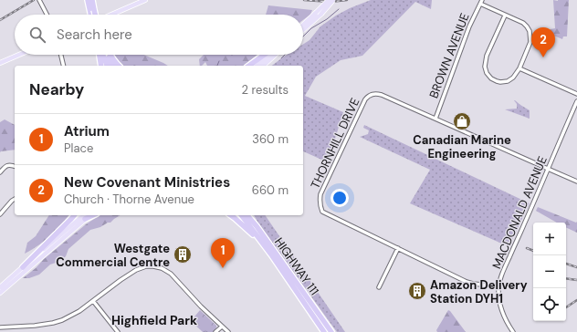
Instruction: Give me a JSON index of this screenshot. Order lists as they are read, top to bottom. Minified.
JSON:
{"streets":{"highway":["HIGHWAY 111"],"street":["BROWN AVENUE","THORNHILL DRIVE","MACDONALD AVENUE"]},"crossings":[["BROWN AVENUE","THORNHILL DRIVE"],["THORNHILL DRIVE","MACDONALD AVENUE"]],"districts":["Highfield Park"],"places":{"shop":["Canadian Marine Engineering"],"building":["Westgate Commercial Centre","Amazon Delivery Station DYH1"]},"page":{"search":"Search here","pins":["2","1"],"heading":["Nearby","2 results"],"list":[{"mark":"1","name":"Atrium","note":"Place","value":"360 m"},{"mark":"2","name":"New Covenant Ministries","note":"Church · Thorne Avenue","value":"660 m"}],"map_buttons":["+","−"]}}
